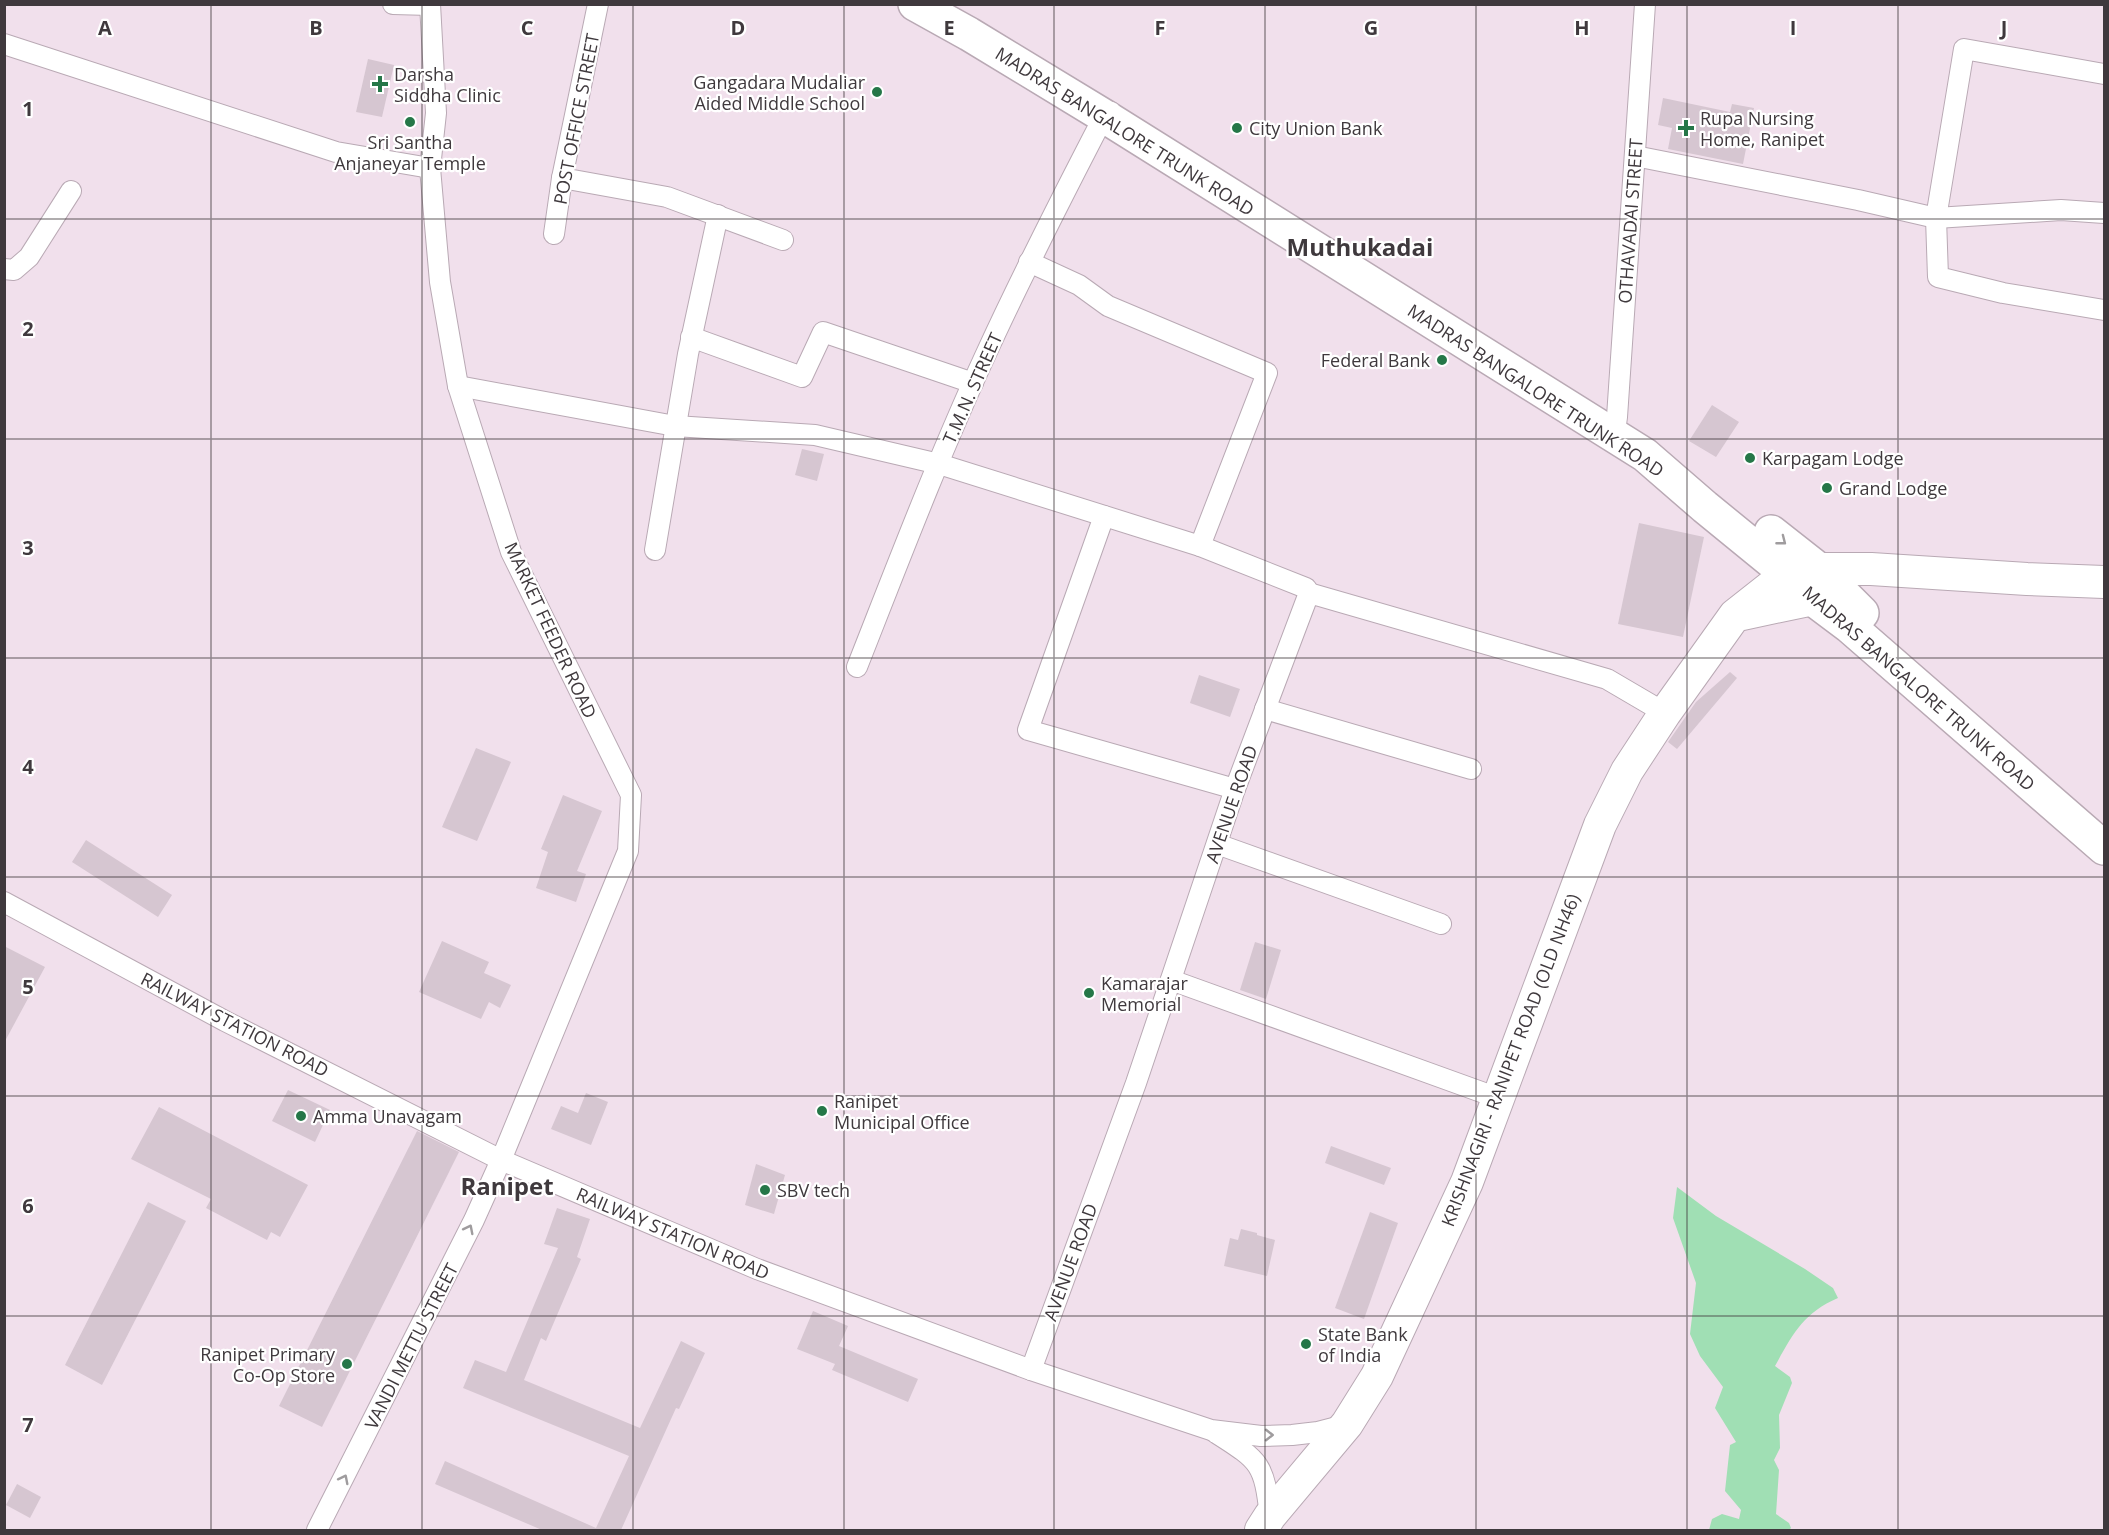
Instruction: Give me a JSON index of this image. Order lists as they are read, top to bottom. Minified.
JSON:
{"streets":{"highway":["MADRAS BANGALORE TRUNK ROAD"],"main road":["KRISHNAGIRI - RANIPET ROAD (OLD NH46)"],"street":["POST OFFICE STREET","OTHAVADAI STREET","T.M.N. STREET","MARKET FEEDER ROAD","AVENUE ROAD","RAILWAY STATION ROAD","VANDI METTU STREET"]},"crossings":[["MADRAS BANGALORE TRUNK ROAD","OTHAVADAI STREET"],["MADRAS BANGALORE TRUNK ROAD","T.M.N. STREET"],["MADRAS BANGALORE TRUNK ROAD","KRISHNAGIRI - RANIPET ROAD (OLD NH46)"],["MARKET FEEDER ROAD","RAILWAY STATION ROAD"],["MARKET FEEDER ROAD","VANDI METTU STREET"],["AVENUE ROAD","RAILWAY STATION ROAD"],["RAILWAY STATION ROAD","KRISHNAGIRI - RANIPET ROAD (OLD NH46)"],["RAILWAY STATION ROAD","VANDI METTU STREET"]],"one_way":["VANDI METTU STREET"],"districts":["Muthukadai","Ranipet"],"places":{"health":["Darsha Siddha Clinic","Rupa Nursing Home, Ranipet"],"other":["Gangadara Mudaliar Aided Middle School","Sri Santha Anjaneyar Temple","City Union Bank","Federal Bank","Karpagam Lodge","Grand Lodge","Kamarajar Memorial","Ranipet Municipal Office","Amma Unavagam","SBV tech","State Bank of India","Ranipet Primary Co-Op Store"]},"grid":{"columns":["A","B","C","D","E","F","G","H","I","J"],"rows":["1","2","3","4","5","6","7"]}}
